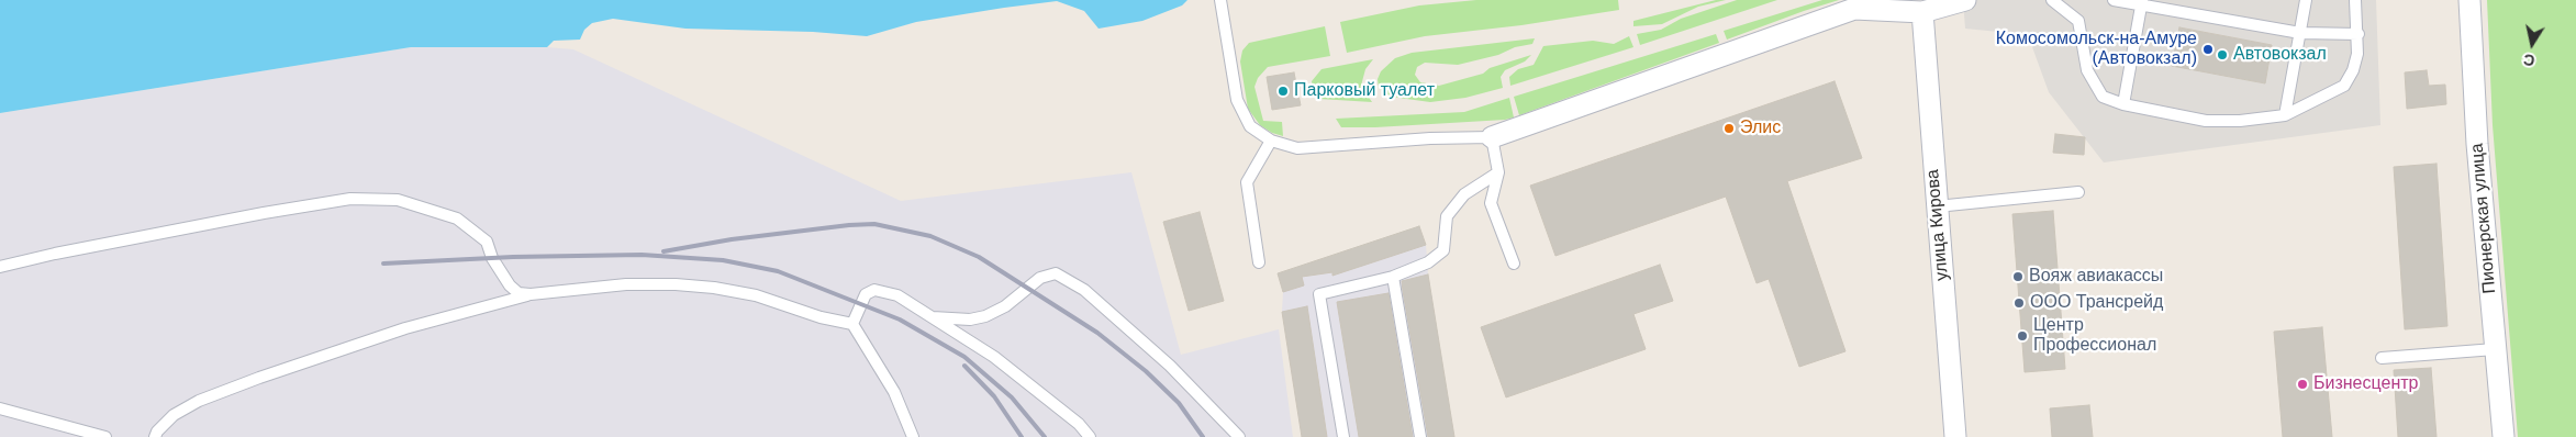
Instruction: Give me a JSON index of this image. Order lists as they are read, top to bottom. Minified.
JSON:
{"streets":{"street":["Пионерская улица","улица Кирова"]},"places":["Комосомольск-на-Амуре (Автовокзал)","Автовокзал","Парковый туалет","Элис","Вояж авиакассы","ООО Трансрейд","Центр Профессионал","Бизнесцентр"],"north":"bottom"}
